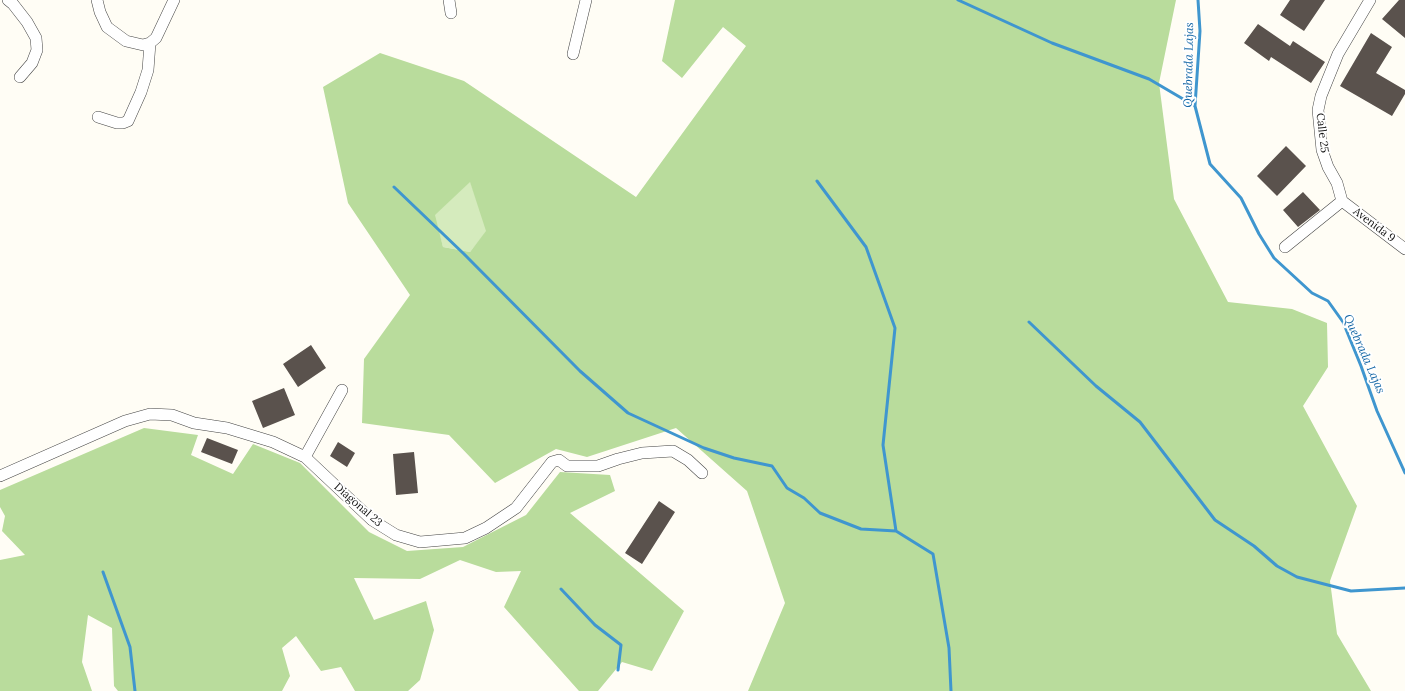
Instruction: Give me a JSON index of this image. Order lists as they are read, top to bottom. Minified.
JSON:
{"streets":{"street":["Calle 25","Avenida 9","Diagonal 23"]},"crossings":[["Calle 25","Avenida 9"]],"water":["Quebrada Lajas"]}
